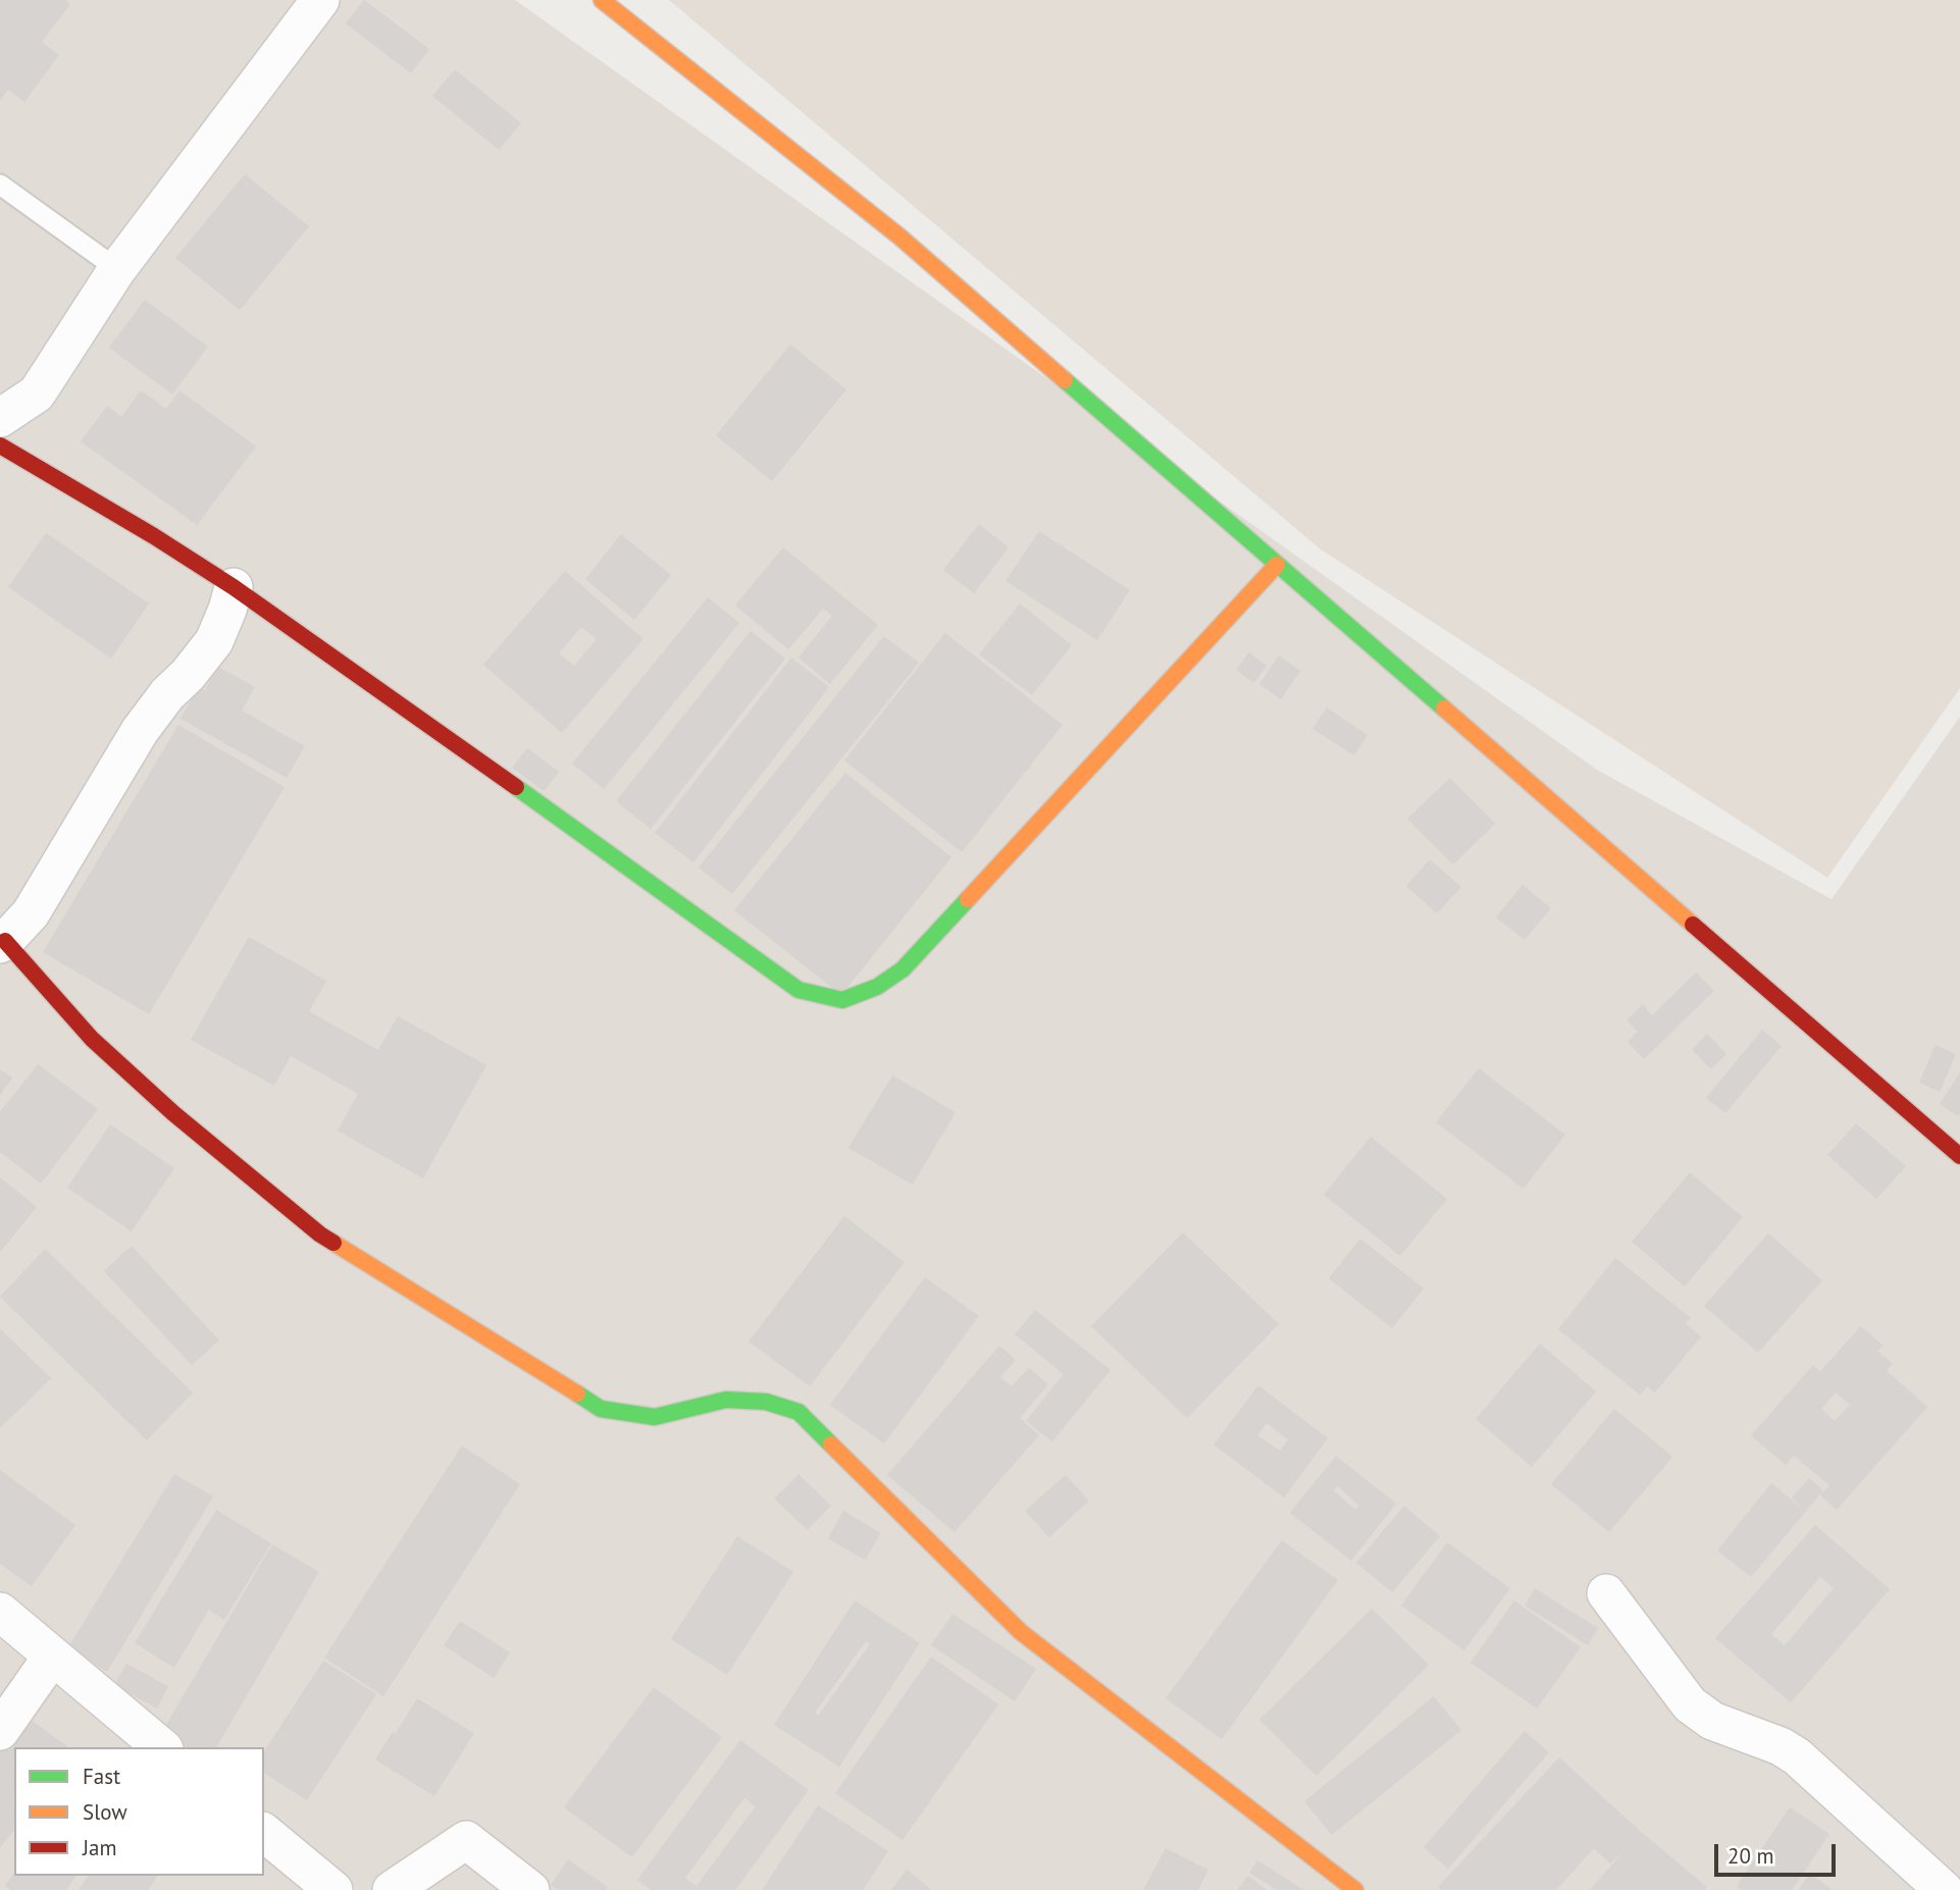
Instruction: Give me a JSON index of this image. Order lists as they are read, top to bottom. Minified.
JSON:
{"legend":["Fast","Slow","Jam"],"scale_bar":"20 m"}
